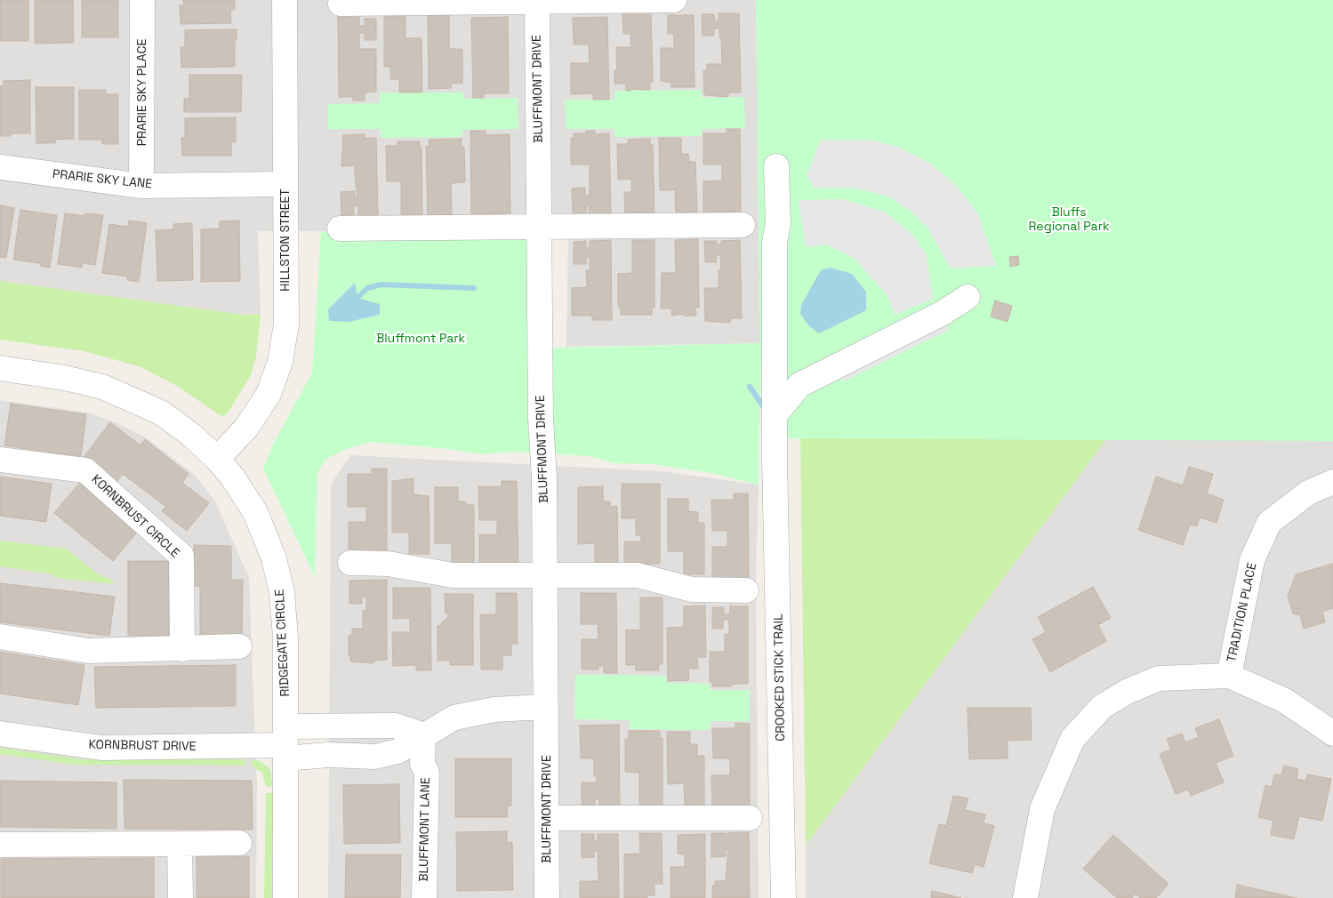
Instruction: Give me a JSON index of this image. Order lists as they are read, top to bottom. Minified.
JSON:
{"streets":{"street":["BLUFFMONT DRIVE","PRARIE SKY PLACE","PRARIE SKY LANE","HILLSTON STREET","KORNBRUST CIRCLE","TRADITION PLACE","RIDGEGATE CIRCLE","CROOKED STICK TRAIL","KORNBRUST DRIVE","BLUFFMONT LANE"]},"crossings":[["BLUFFMONT DRIVE","KORNBRUST DRIVE"],["PRARIE SKY PLACE","PRARIE SKY LANE"],["PRARIE SKY LANE","HILLSTON STREET"],["HILLSTON STREET","RIDGEGATE CIRCLE"],["RIDGEGATE CIRCLE","KORNBRUST DRIVE"],["KORNBRUST DRIVE","BLUFFMONT LANE"]],"parks":["Bluffs Regional Park","Bluffmont Park"]}
